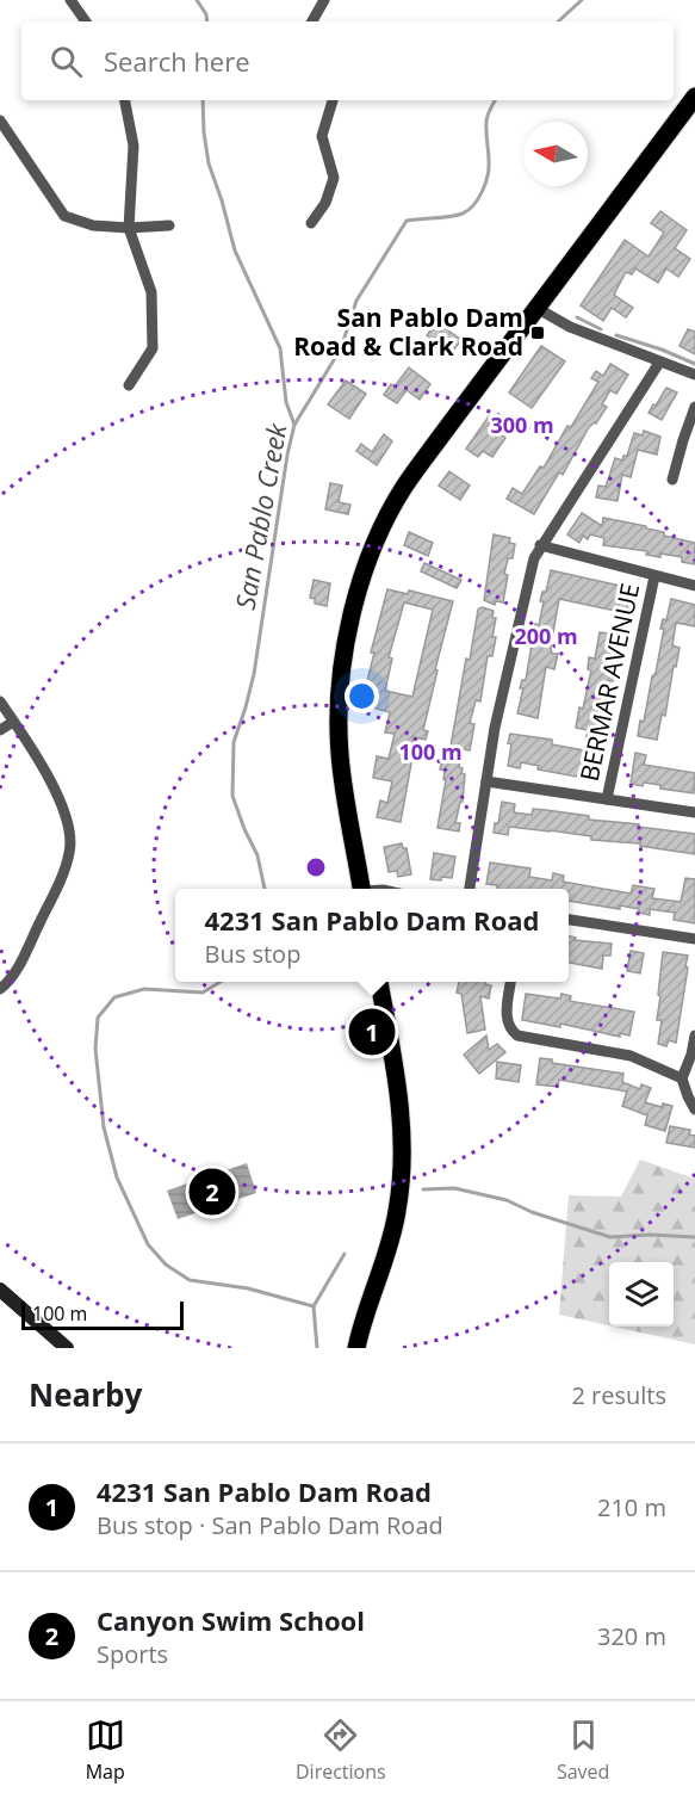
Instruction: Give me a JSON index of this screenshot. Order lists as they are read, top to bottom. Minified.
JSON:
{"streets":{"street":["BERMAR AVENUE"]},"water":["San Pablo Creek"],"places":{"transit":["San Pablo Dam Road & Clark Road"]},"scale_bar":"100 m","north":"left","page":{"search":"Search here","popup":["4231 San Pablo Dam Road","Bus stop"],"pins":["1","2"],"scale":"100 m","heading":["Nearby","2 results"],"list":[{"mark":"1","name":"4231 San Pablo Dam Road","note":"Bus stop · San Pablo Dam Road","value":"210 m"},{"mark":"2","name":"Canyon Swim School","note":"Sports","value":"320 m"}],"nav":["Map","Directions","Saved"]},"rings":["300 m","200 m","100 m"]}
